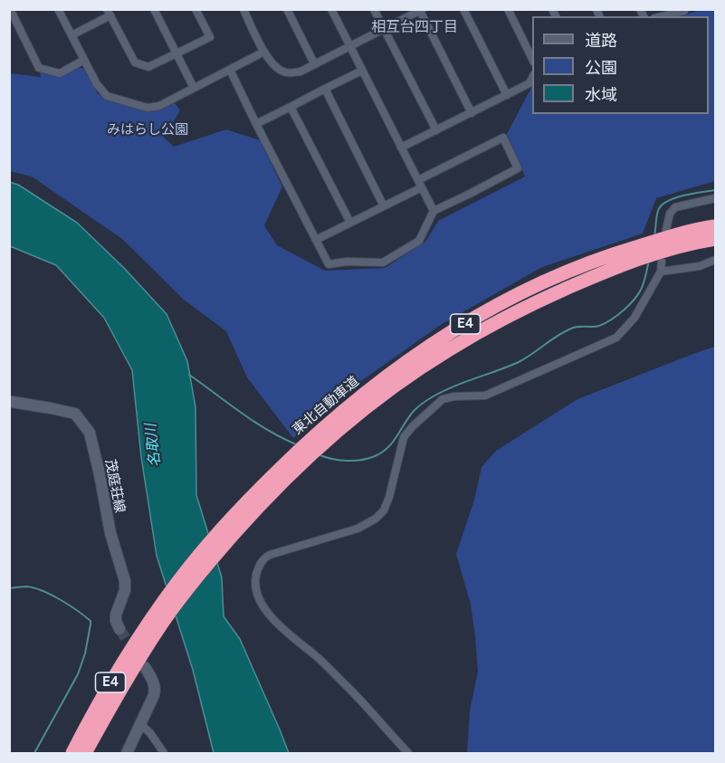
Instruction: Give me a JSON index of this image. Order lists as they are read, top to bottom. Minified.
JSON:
{"streets":{"highway":["E4","東北自動車道"],"street":["茂庭荘線"]},"districts":["相互台四丁目"],"water":["名取川"],"parks":["みはらし公園"],"legend":["道路","公園","水域"]}
